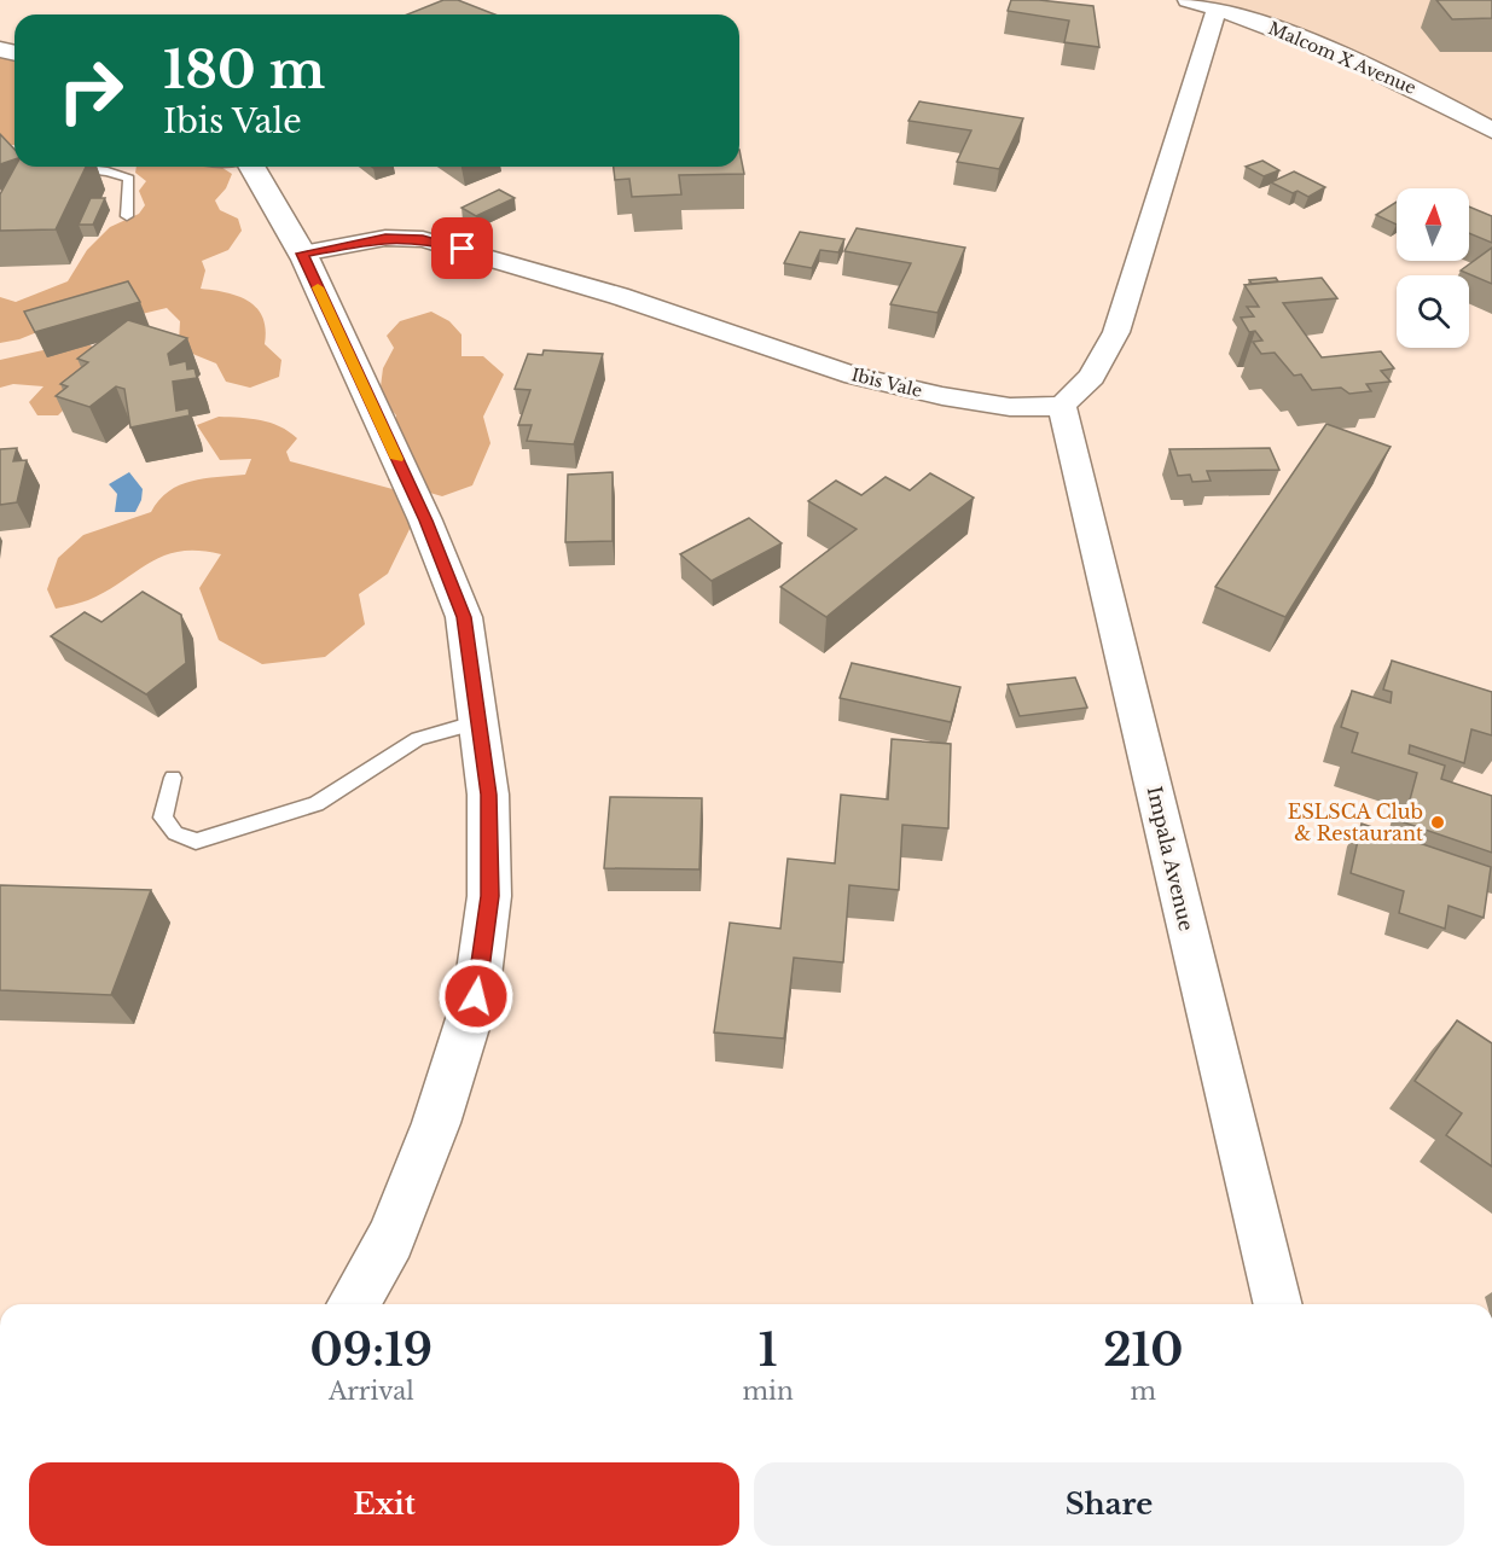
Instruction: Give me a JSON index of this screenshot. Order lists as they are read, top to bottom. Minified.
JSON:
{"streets":{"street":["Malcom X Avenue","Ibis Vale","Impala Avenue"]},"crossings":[["Ibis Vale","Impala Avenue"]],"places":["ESLSCA Club & Restaurant"],"north":"top","page":{"turn":["180 m","Ibis Vale"],"eta":["09:19","Arrival","1","min","210","m"],"buttons":["Exit","Share"]}}
